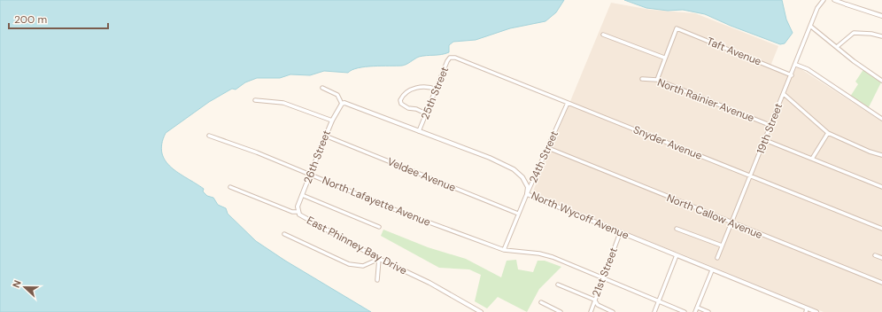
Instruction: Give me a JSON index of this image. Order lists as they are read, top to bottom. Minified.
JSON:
{"streets":{"street":["Taft Avenue","25th Street","North Rainier Avenue","19th Street","Snyder Avenue","26th Street","24th Street","Veldee Avenue","North Lafayette Avenue","North Wycoff Avenue","North Callow Avenue","East Phinney Bay Drive","21st Street"]},"crossings":[["Taft Avenue","19th Street"],["25th Street","Snyder Avenue"],["25th Street","North Wycoff Avenue"],["North Rainier Avenue","19th Street"],["19th Street","Snyder Avenue"],["19th Street","North Callow Avenue"],["Snyder Avenue","24th Street"],["26th Street","Veldee Avenue"],["26th Street","North Lafayette Avenue"],["26th Street","North Wycoff Avenue"],["26th Street","East Phinney Bay Drive"],["24th Street","Veldee Avenue"],["24th Street","North Lafayette Avenue"],["24th Street","North Wycoff Avenue"],["24th Street","North Callow Avenue"],["North Lafayette Avenue","21st Street"],["North Wycoff Avenue","21st Street"]],"scale_bar":"200 m","north":"left"}
